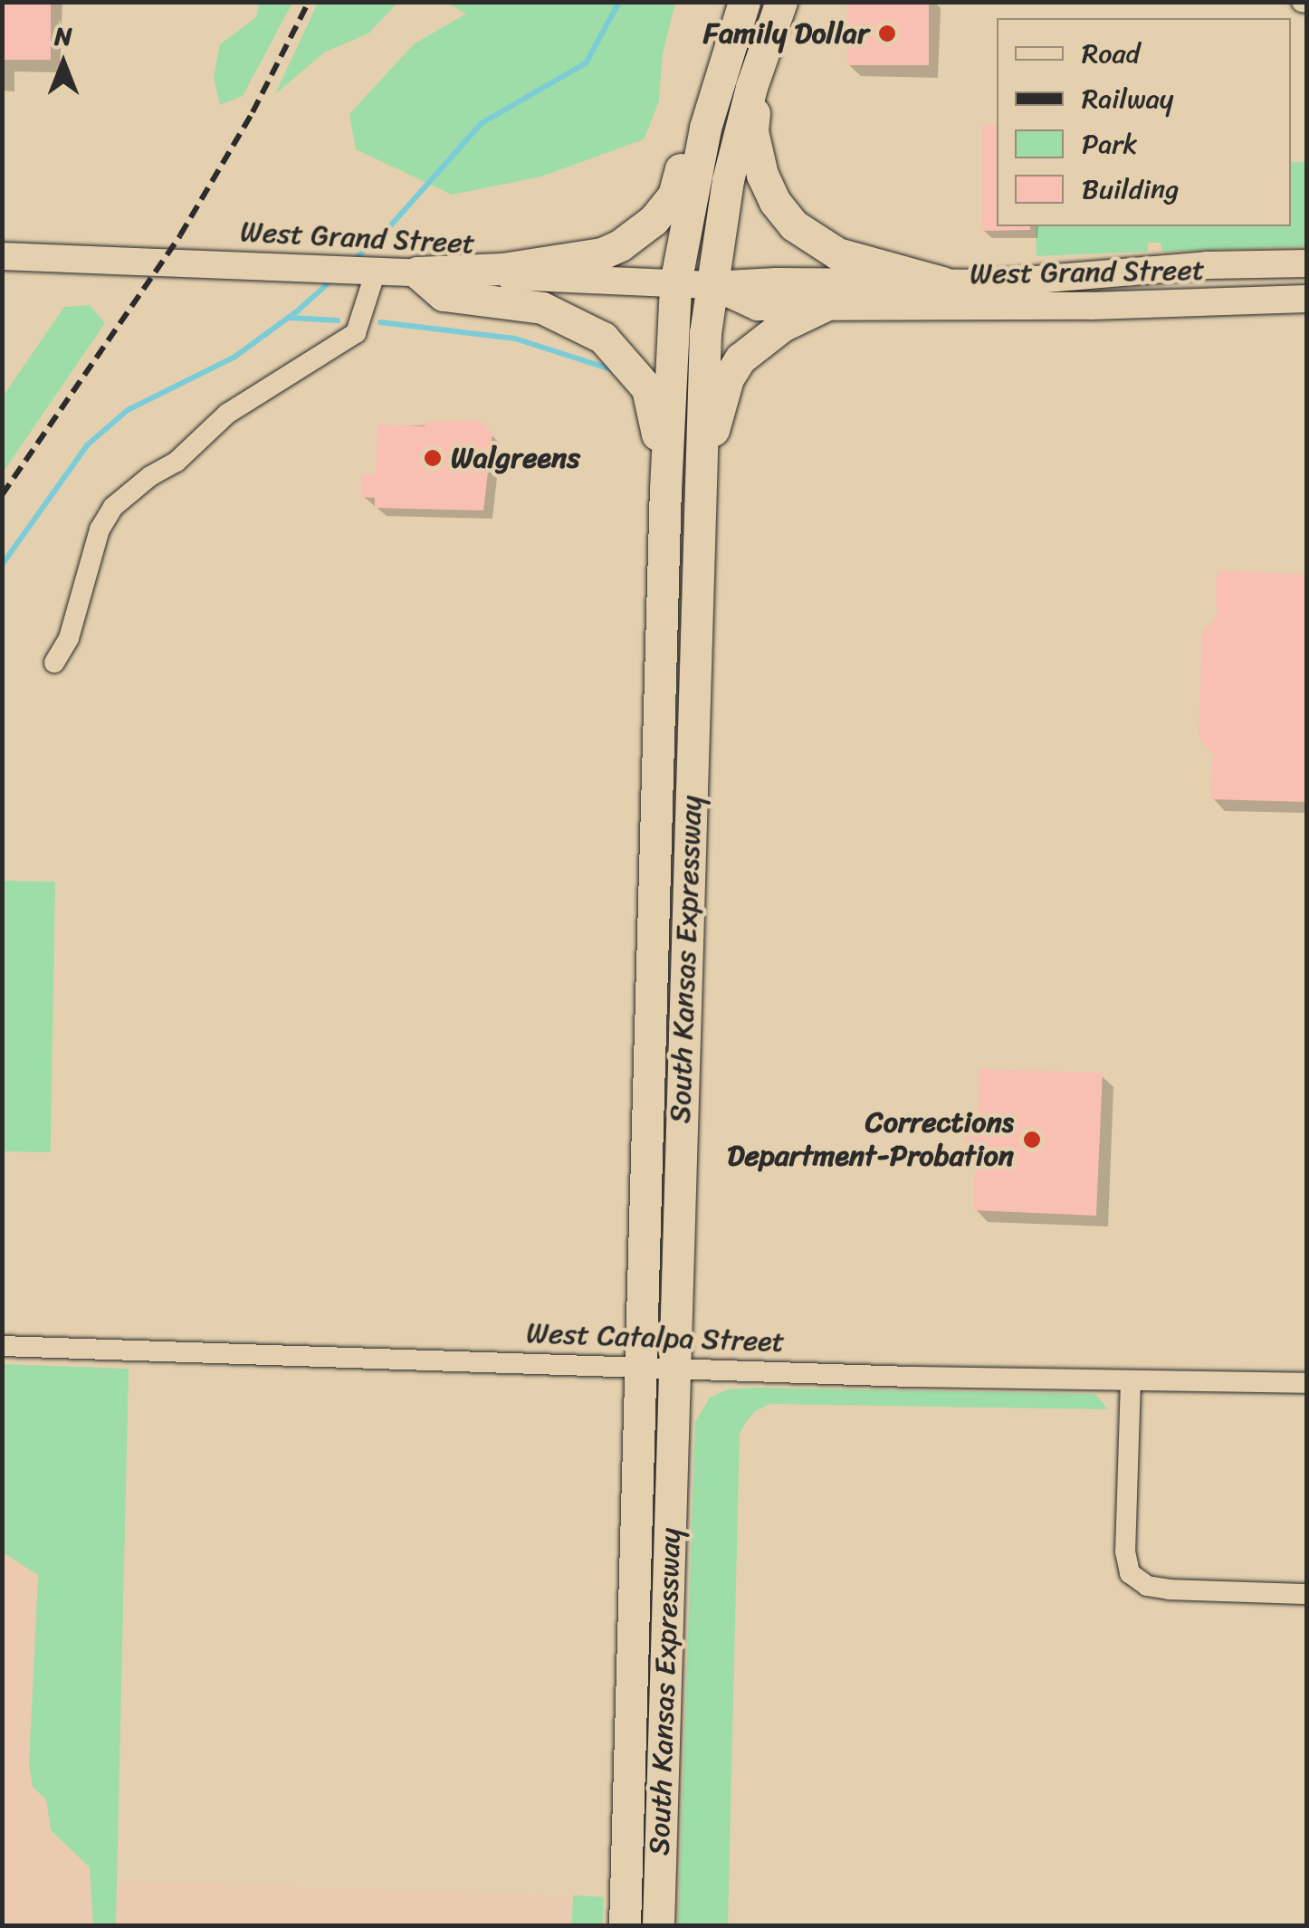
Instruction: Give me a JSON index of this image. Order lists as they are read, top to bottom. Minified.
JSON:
{"streets":{"main road":["West Grand Street","South Kansas Expressway"],"street":["West Catalpa Street"]},"crossings":[["West Grand Street","South Kansas Expressway"],["South Kansas Expressway","West Catalpa Street"]],"places":["Family Dollar","Walgreens","Corrections Department-Probation"],"legend":["Road","Railway","Park","Building"],"north":"top"}
